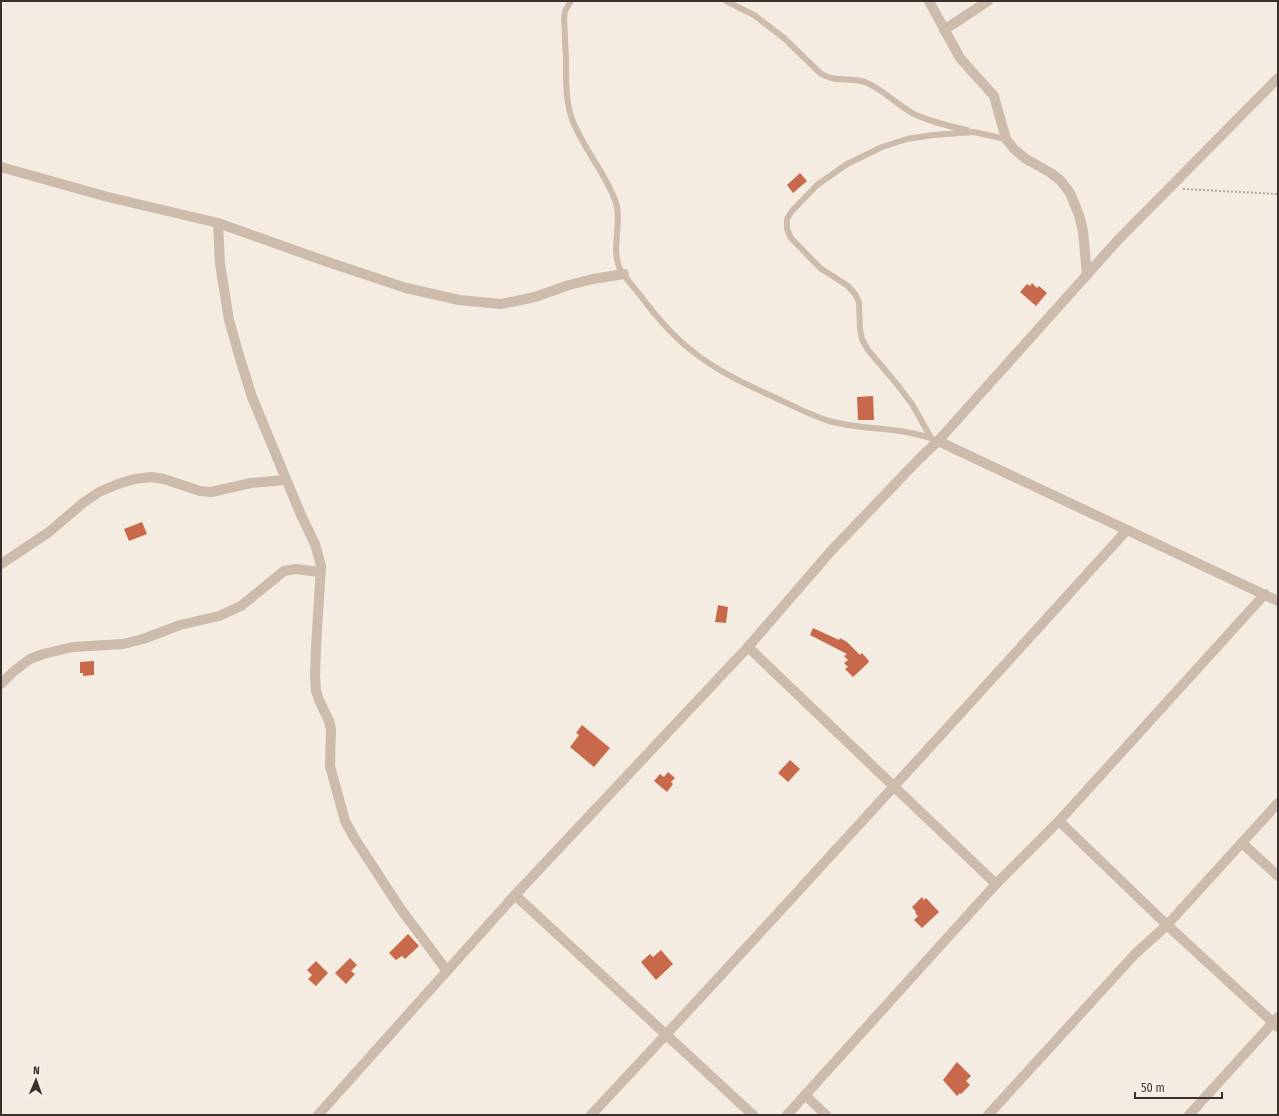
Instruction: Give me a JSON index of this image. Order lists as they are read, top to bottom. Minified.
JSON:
{"scale_bar":"50 m","north":"top"}
